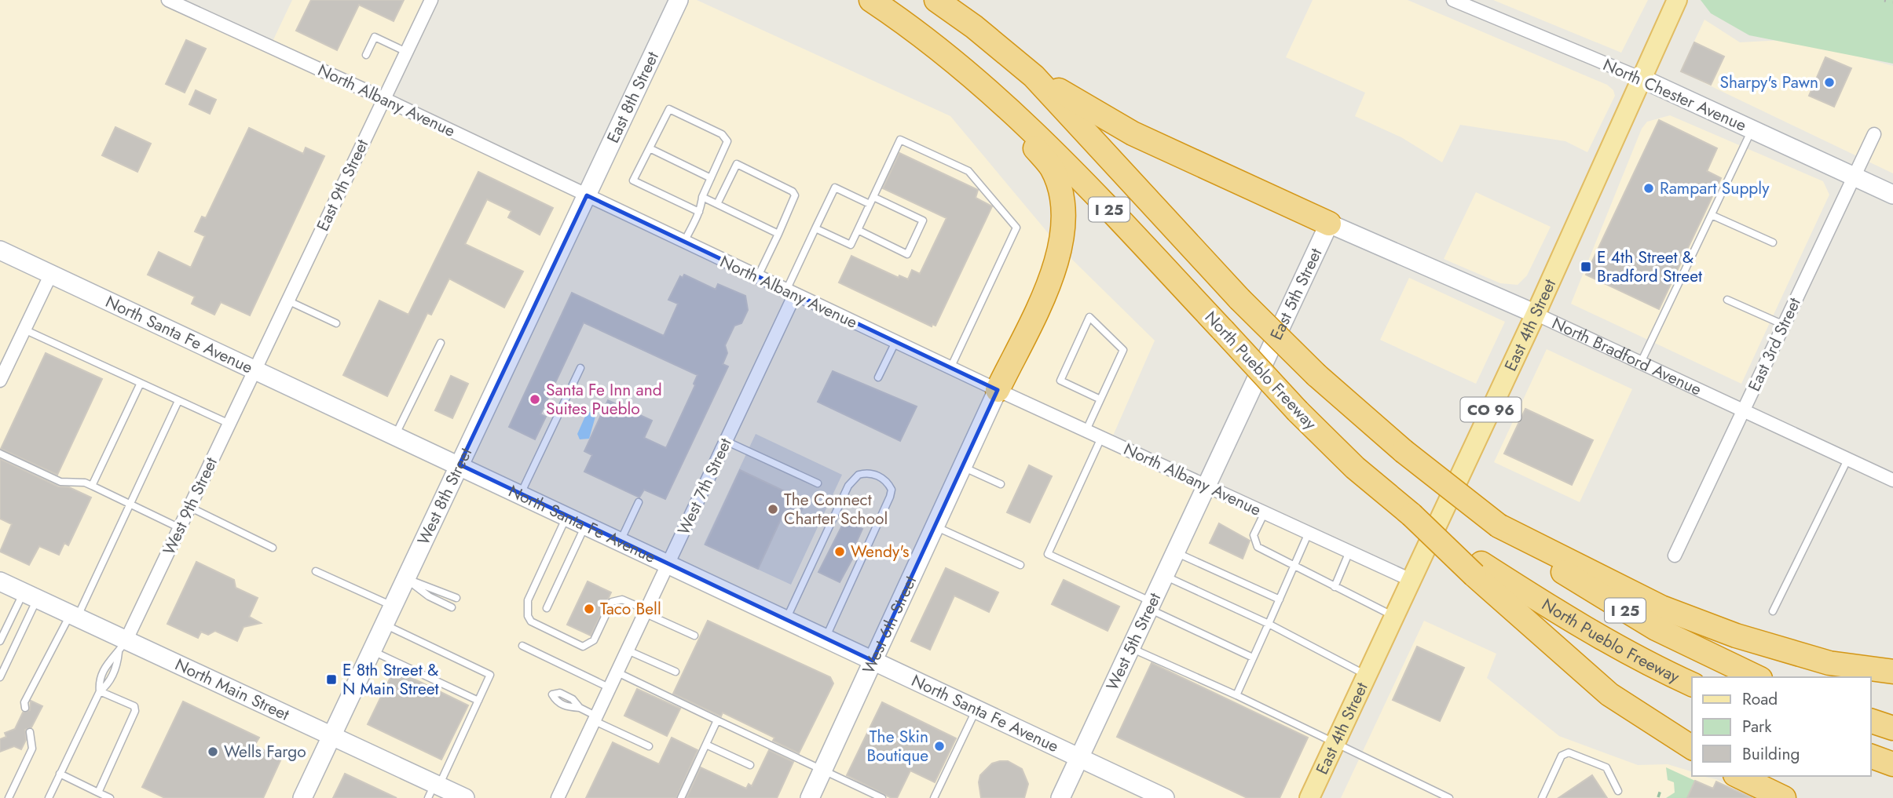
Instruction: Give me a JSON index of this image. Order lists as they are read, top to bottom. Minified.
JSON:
{"streets":{"highway":["I 25","North Pueblo Freeway"],"main road":["East 4th Street","CO 96"],"street":["North Chester Avenue","East 8th Street","North Albany Avenue","East 9th Street","East 5th Street","North Santa Fe Avenue","East 3rd Street","North Bradford Avenue","West 7th Street","West 8th Street","West 9th Street","West 6th Street","West 5th Street","North Main Street"]},"crossings":[["North Chester Avenue","East 4th Street"],["North Chester Avenue","East 3rd Street"],["East 8th Street","North Albany Avenue"],["East 8th Street","West 8th Street"],["North Albany Avenue","East 9th Street"],["North Albany Avenue","East 5th Street"],["North Albany Avenue","East 4th Street"],["North Albany Avenue","West 7th Street"],["North Albany Avenue","West 8th Street"],["North Albany Avenue","West 6th Street"],["North Albany Avenue","West 5th Street"],["East 9th Street","North Santa Fe Avenue"],["East 9th Street","West 9th Street"],["East 5th Street","North Bradford Avenue"],["East 5th Street","West 5th Street"],["East 4th Street","North Bradford Avenue"],["North Santa Fe Avenue","West 7th Street"],["North Santa Fe Avenue","West 8th Street"],["North Santa Fe Avenue","West 9th Street"],["North Santa Fe Avenue","West 6th Street"],["North Santa Fe Avenue","West 5th Street"],["East 3rd Street","North Bradford Avenue"],["West 8th Street","North Main Street"],["West 9th Street","North Main Street"]],"places":{"other":["Sharpy's Pawn","Rampart Supply","Santa Fe Inn and Suites Pueblo","The Connect Charter School","Wendy's","Taco Bell","The Skin Boutique","Wells Fargo"],"transit":["E 4th Street & Bradford Street","E 8th Street & N Main Street"]},"legend":["Road","Park","Building"]}
